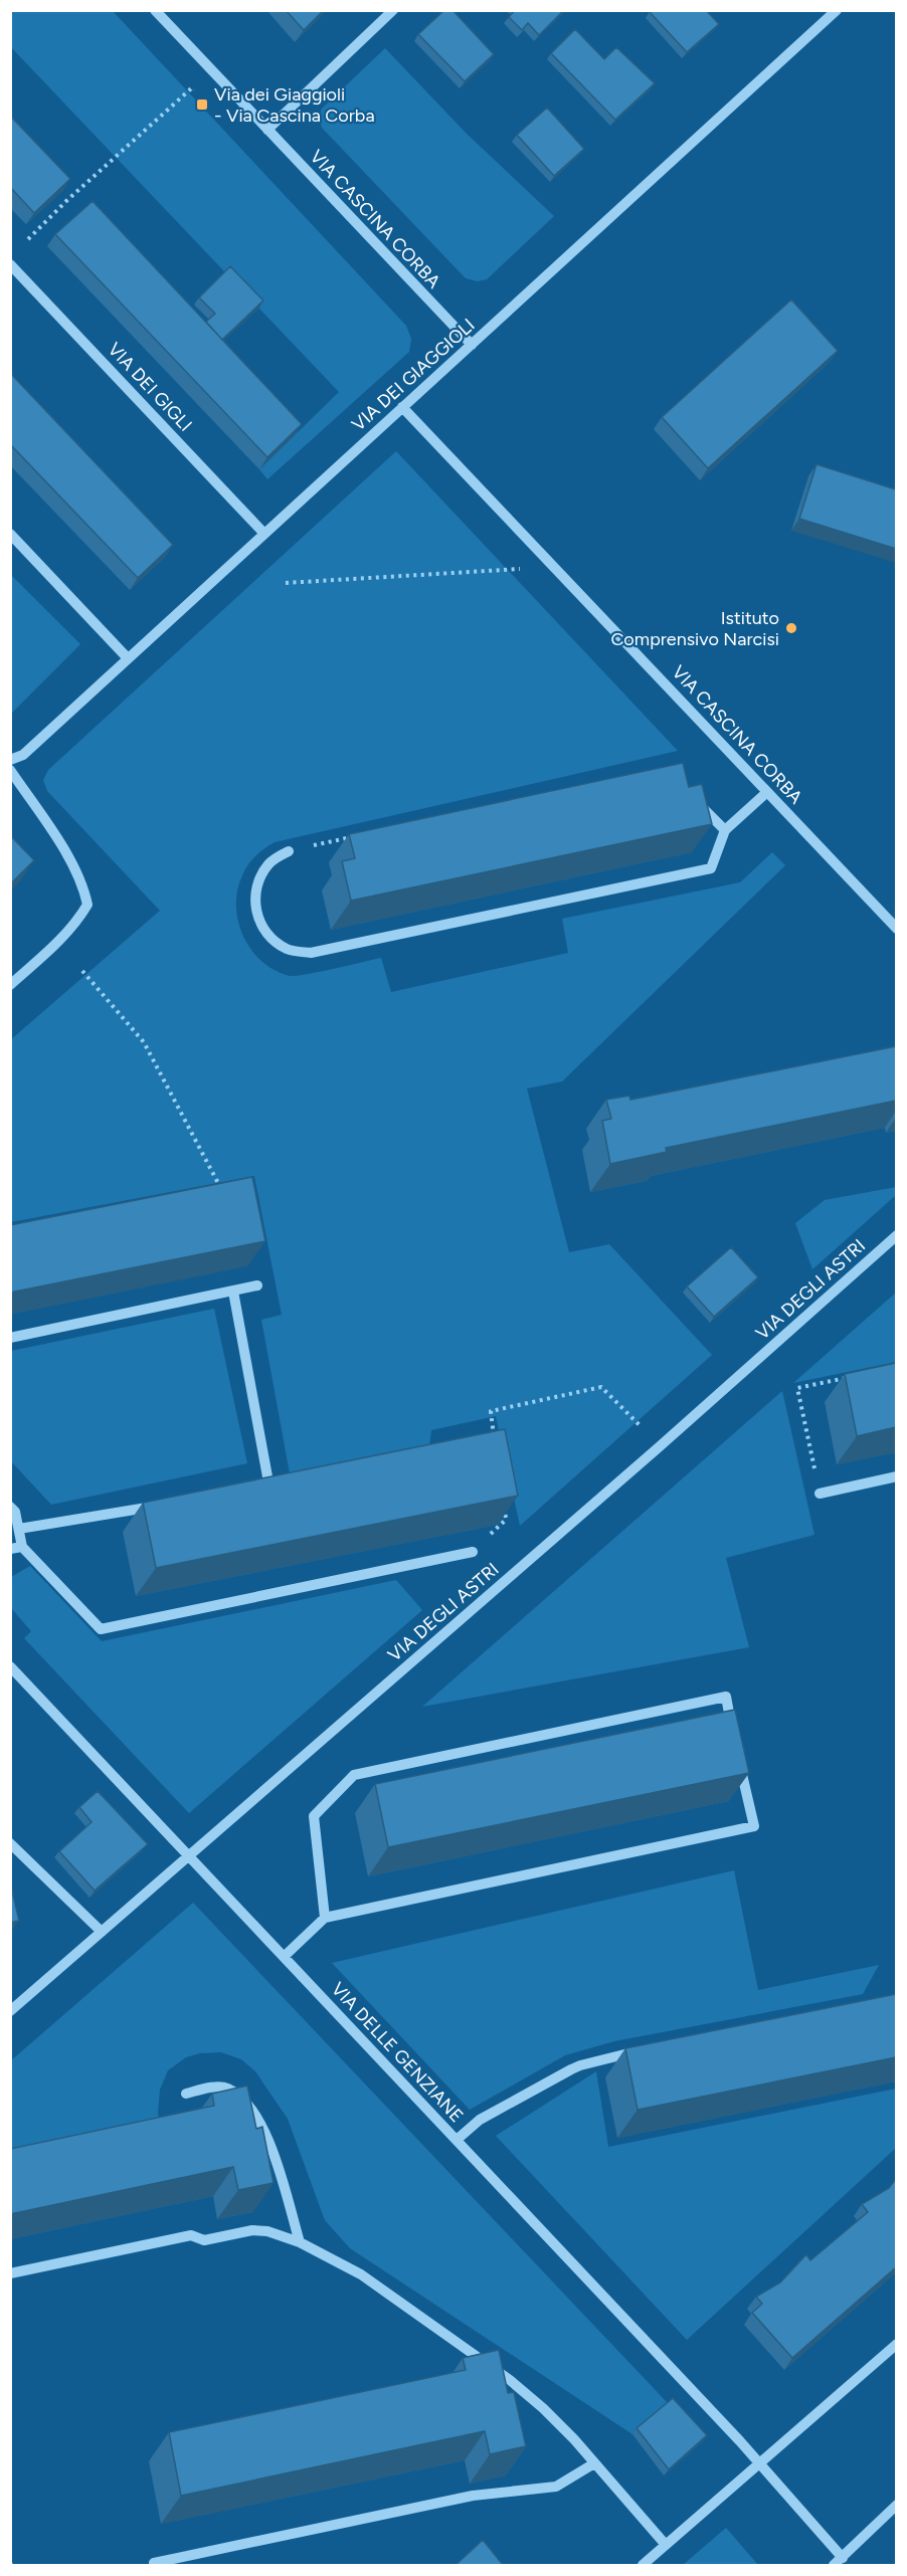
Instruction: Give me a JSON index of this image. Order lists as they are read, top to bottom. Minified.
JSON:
{"streets":{"street":["VIA CASCINA CORBA","VIA DEI GIAGGIOLI","VIA DEI GIGLI","VIA DEGLI ASTRI","VIA DELLE GENZIANE"]},"crossings":[["VIA CASCINA CORBA","VIA DEI GIAGGIOLI"],["VIA DEI GIAGGIOLI","VIA DEI GIGLI"],["VIA DEGLI ASTRI","VIA DELLE GENZIANE"]],"places":{"transit":["Via dei Giaggioli - Via Cascina Corba"],"other":["Istituto Comprensivo Narcisi"]}}
